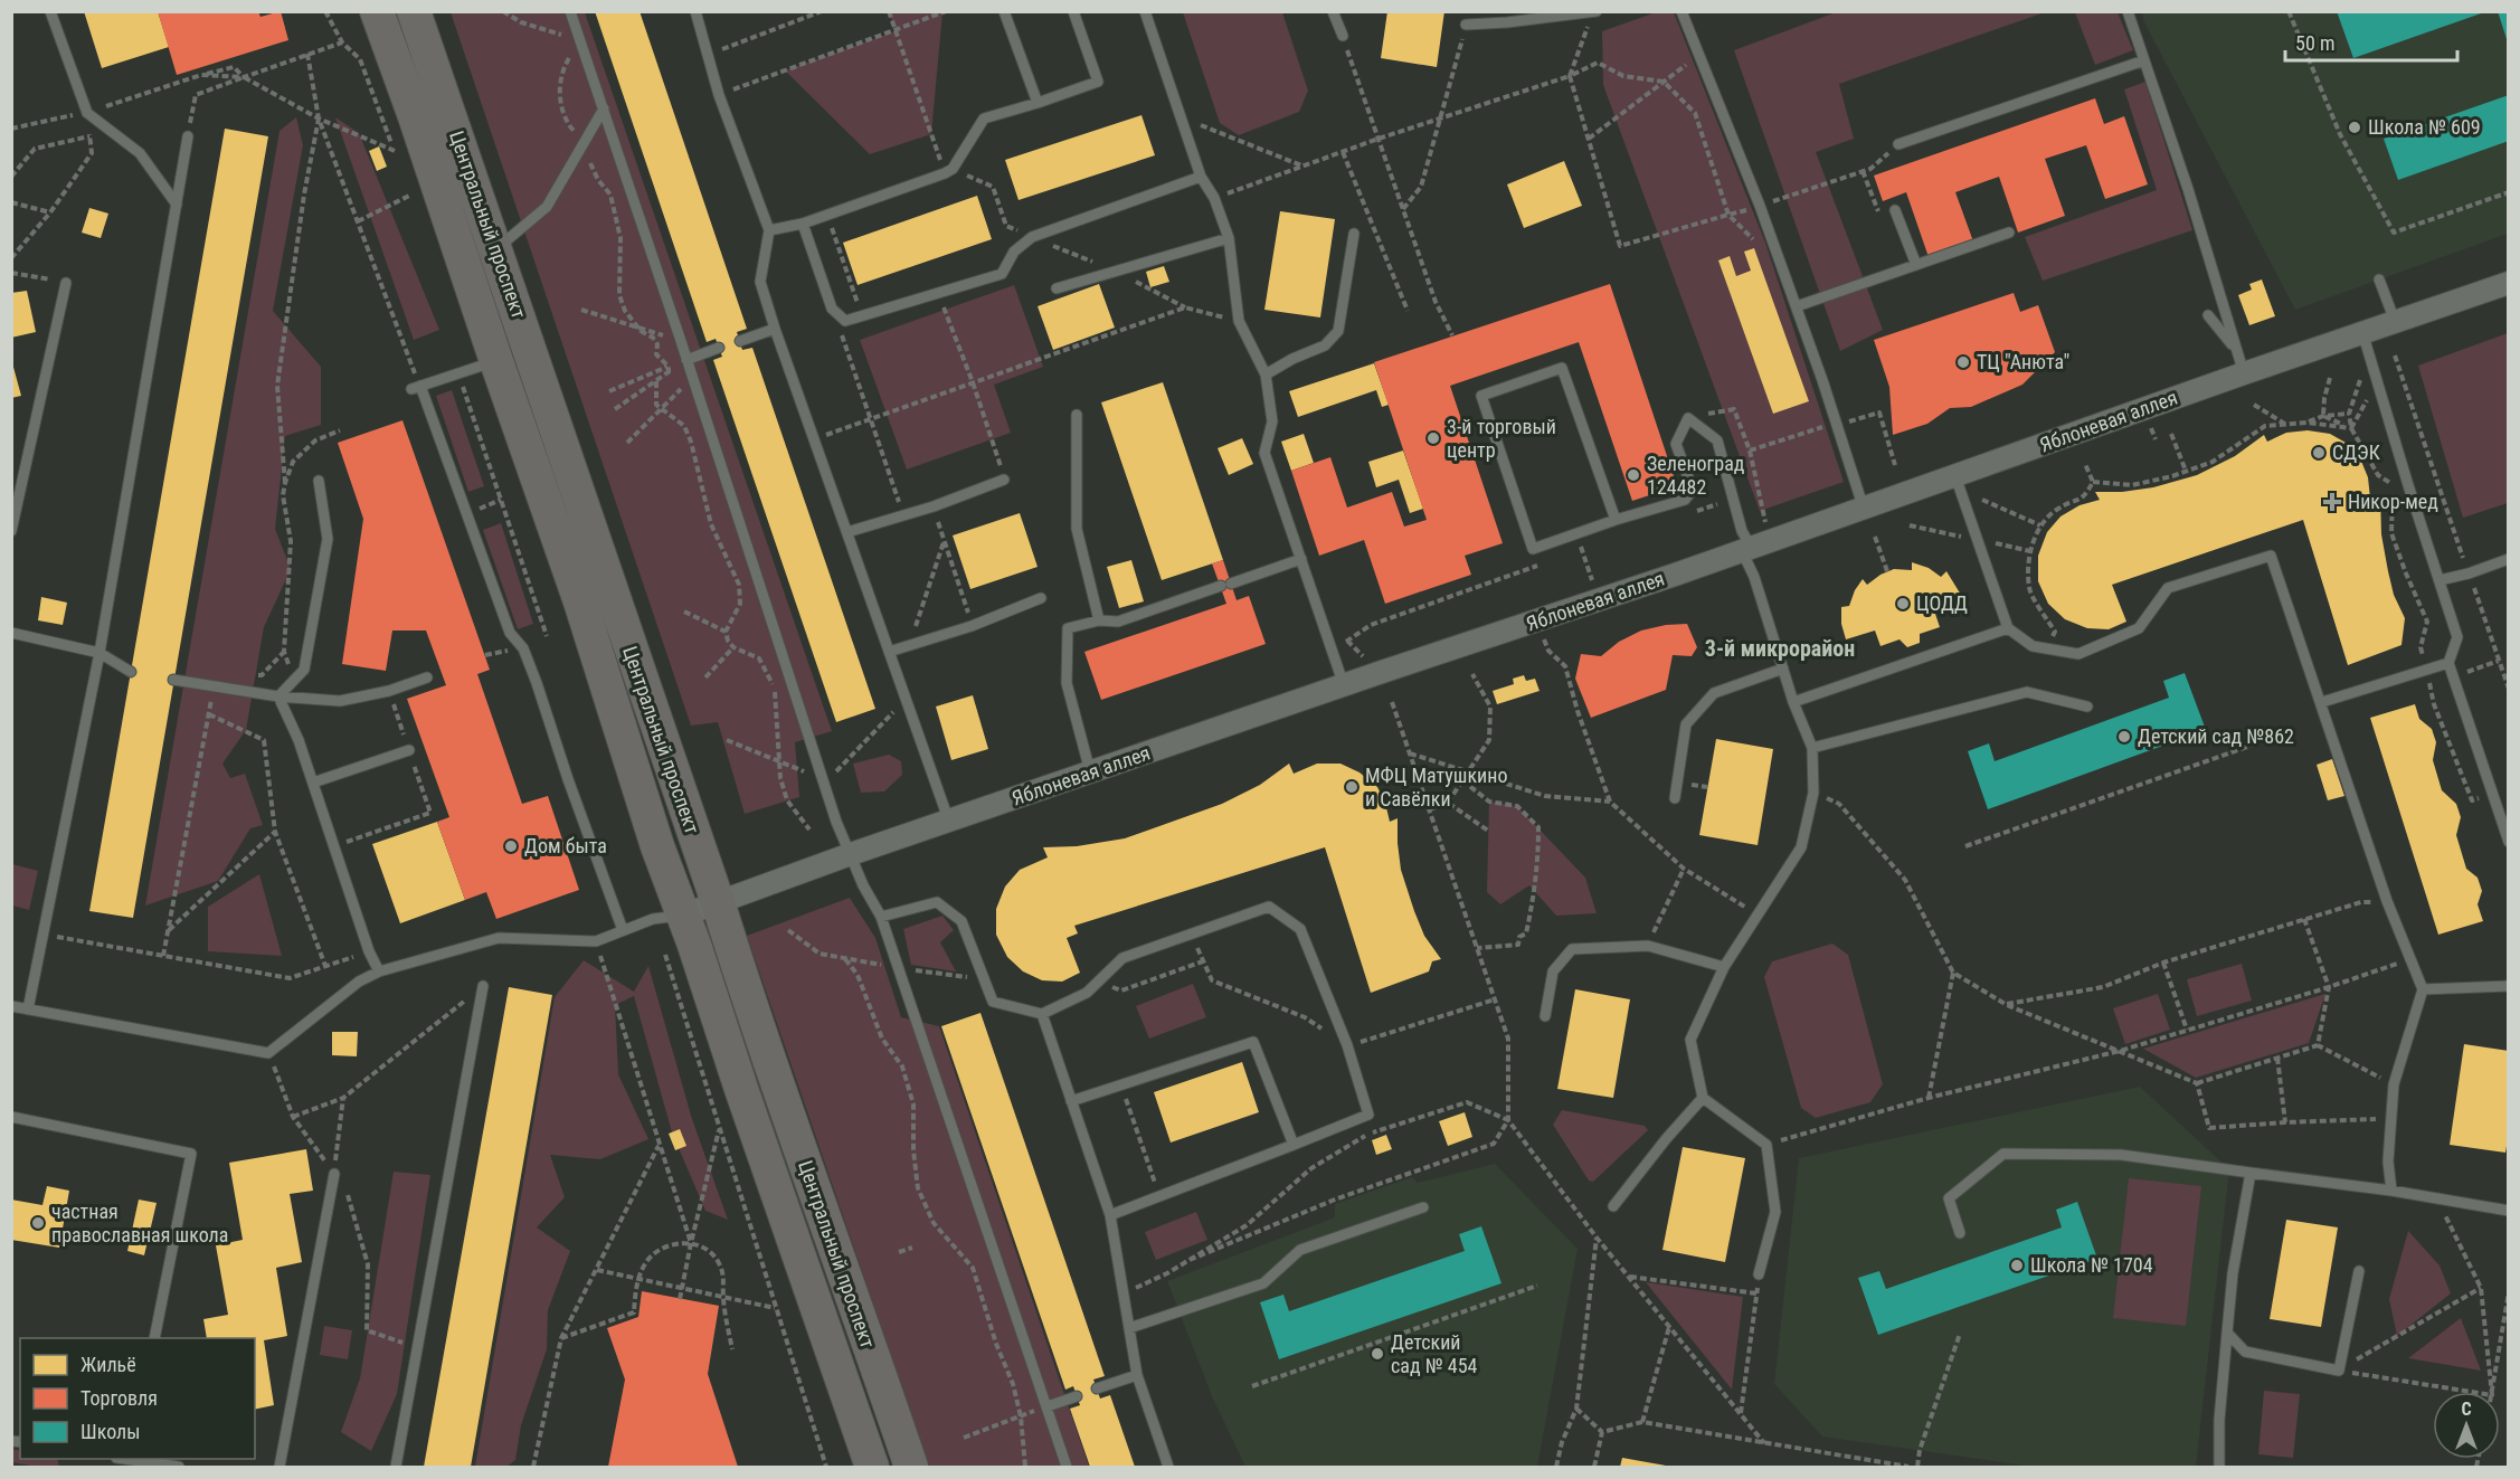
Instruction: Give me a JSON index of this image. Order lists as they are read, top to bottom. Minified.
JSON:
{"streets":{"main road":["Центральный проспект"],"street":["Яблоневая аллея"]},"crossings":[["Центральный проспект","Яблоневая аллея"]],"districts":["3-й микрорайон"],"places":{"other":["Школа № 609","ТЦ \"Анюта\"","3-й торговый центр","СДЭК","Зеленоград 124482","ЦОДД","Детский сад №862","МФЦ Матушкино и Савёлки","Дом быта","частная православная школа","Школа № 1704","Детский сад № 454"],"health":["Никор-мед"]},"legend":["Жильё","Торговля","Школы"],"scale_bar":"50 m","north":"top"}
